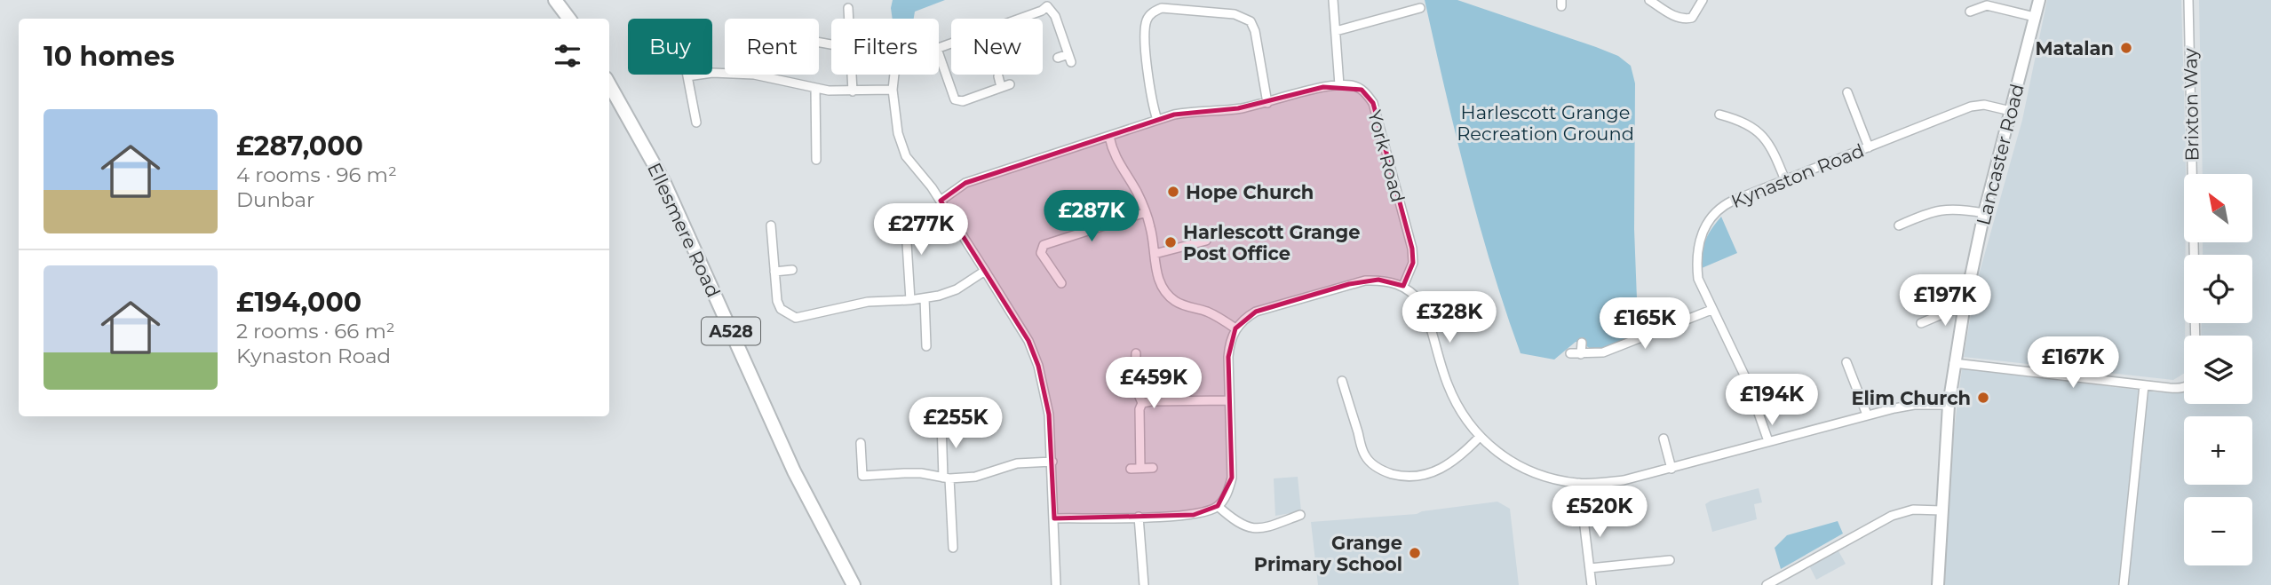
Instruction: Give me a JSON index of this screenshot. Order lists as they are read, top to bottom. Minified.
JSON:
{"streets":{"main road":["Ellesmere Road","A528"],"street":["Brixton Way","Lancaster Road","York Road","Kynaston Road"]},"crossings":[["Lancaster Road","Kynaston Road"]],"parks":["Harlescott Grange Recreation Ground"],"places":["Matalan","Hope Church","Harlescott Grange Post Office","Elim Church","Grange Primary School"],"north":"top left","page":{"chip":["Buy","Rent","Filters","New"],"heading":"10 homes","list":[{"name":"£287,000","note":"4 rooms · 96 m² · Dunbar"},{"name":"£194,000","note":"2 rooms · 66 m² · Kynaston Road"}],"map_buttons":["+","−"],"price":["£287K","£277K","£197K","£328K","£165K","£167K","£459K","£194K","£255K","£520K"]}}
